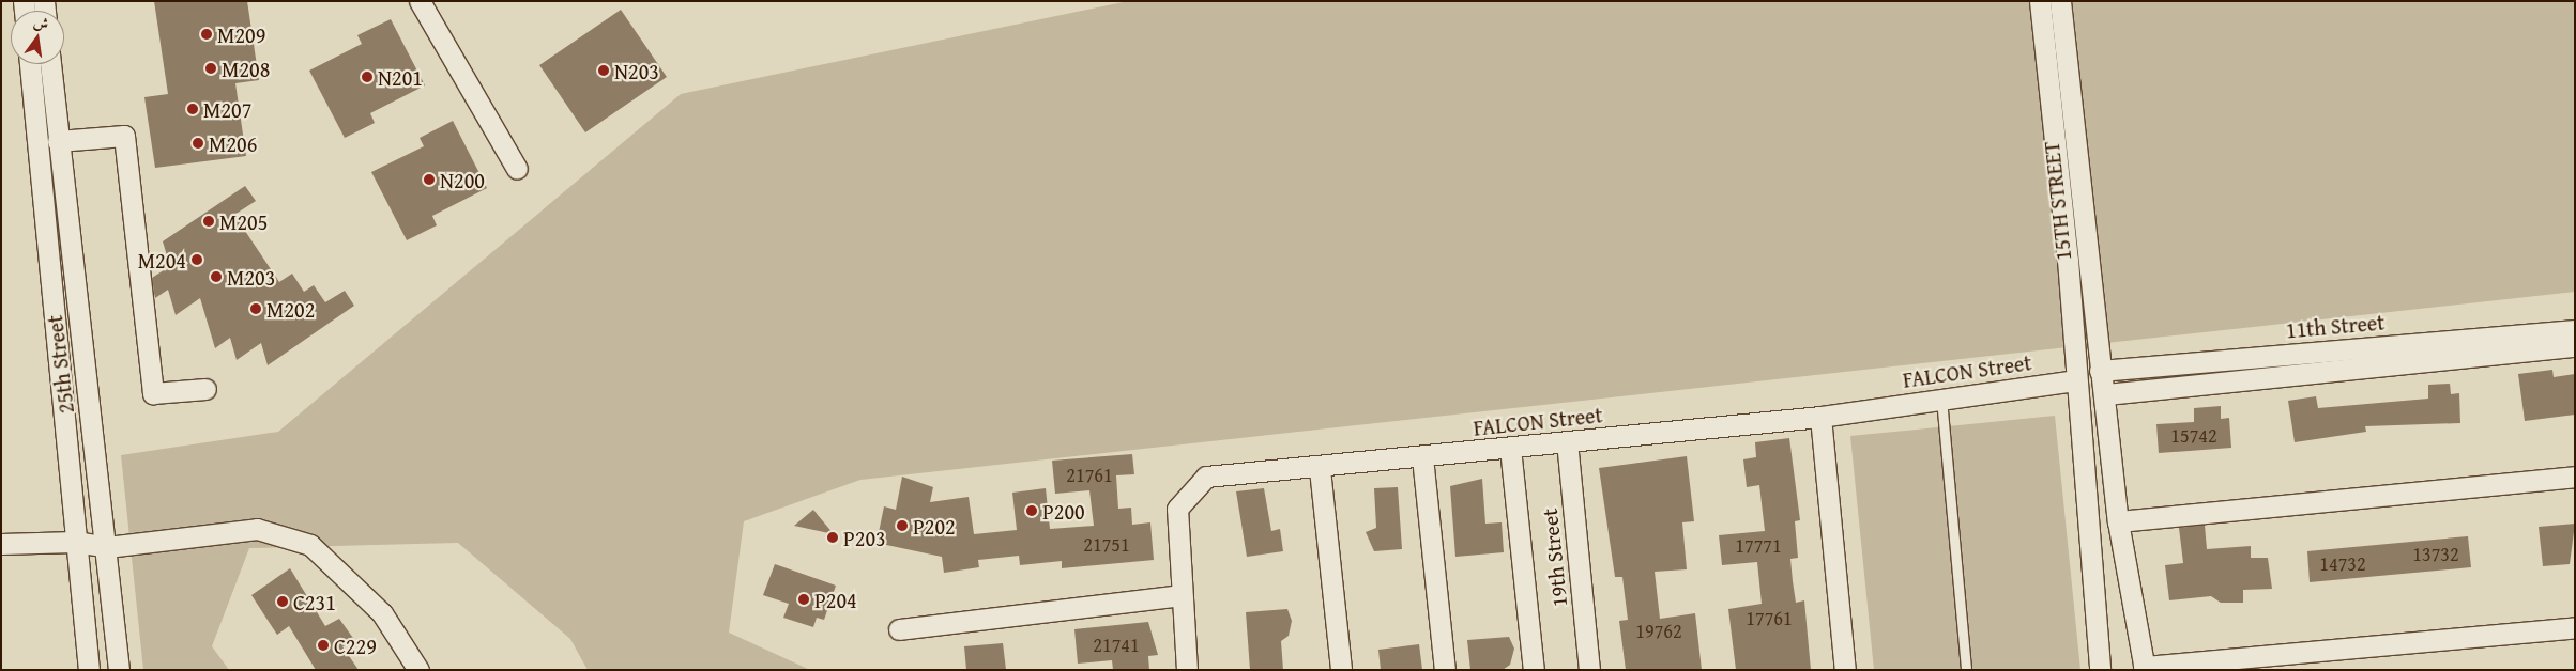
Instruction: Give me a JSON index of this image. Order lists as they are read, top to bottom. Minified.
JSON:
{"streets":{"street":["15TH STREET","11th Street","25th Street","FALCON Street","19th Street"]},"crossings":[["15TH STREET","11th Street"],["FALCON Street","19th Street"]],"places":["M209","M208","N203","N201","M207","M206","N200","M205","M204","M203","M202","P200","P202","P203","P204","C231","C229"],"house_numbers":["15742","21761","21751","17771","13732","14732","17761","19762","21741"],"north":"top"}
